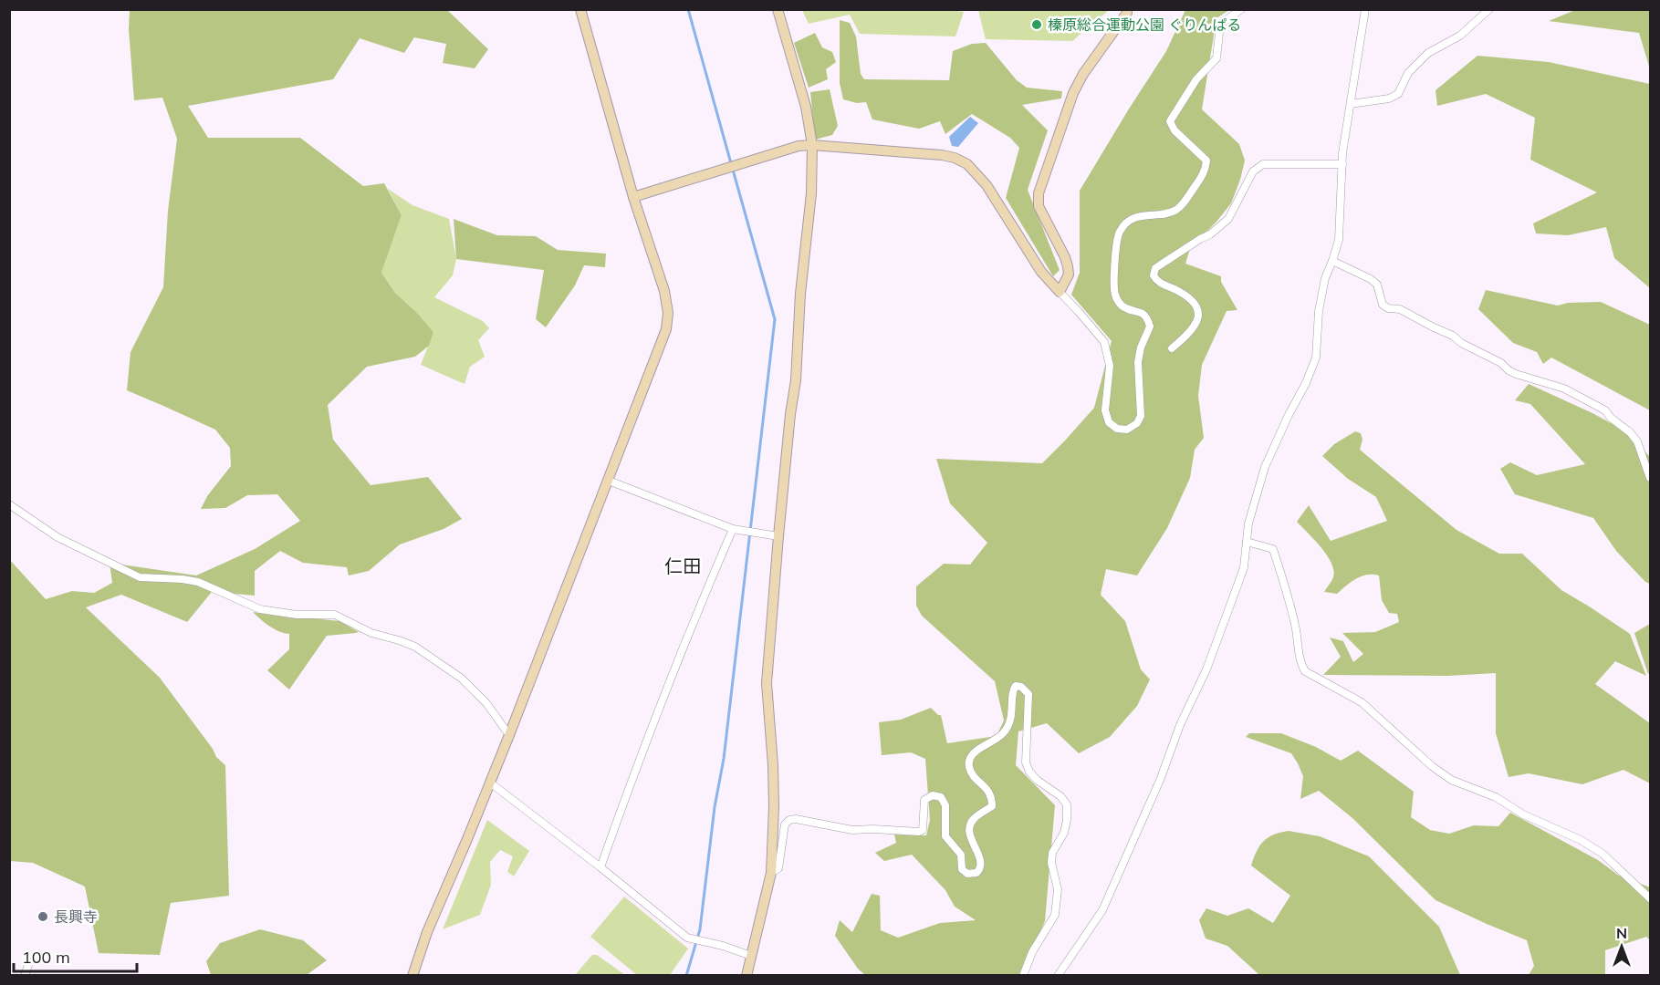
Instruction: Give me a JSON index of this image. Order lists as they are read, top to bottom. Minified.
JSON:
{"districts":["仁田"],"places":["榛原総合運動公園 ぐりんぱる","長興寺"],"scale_bar":"100 m","north":"top"}
